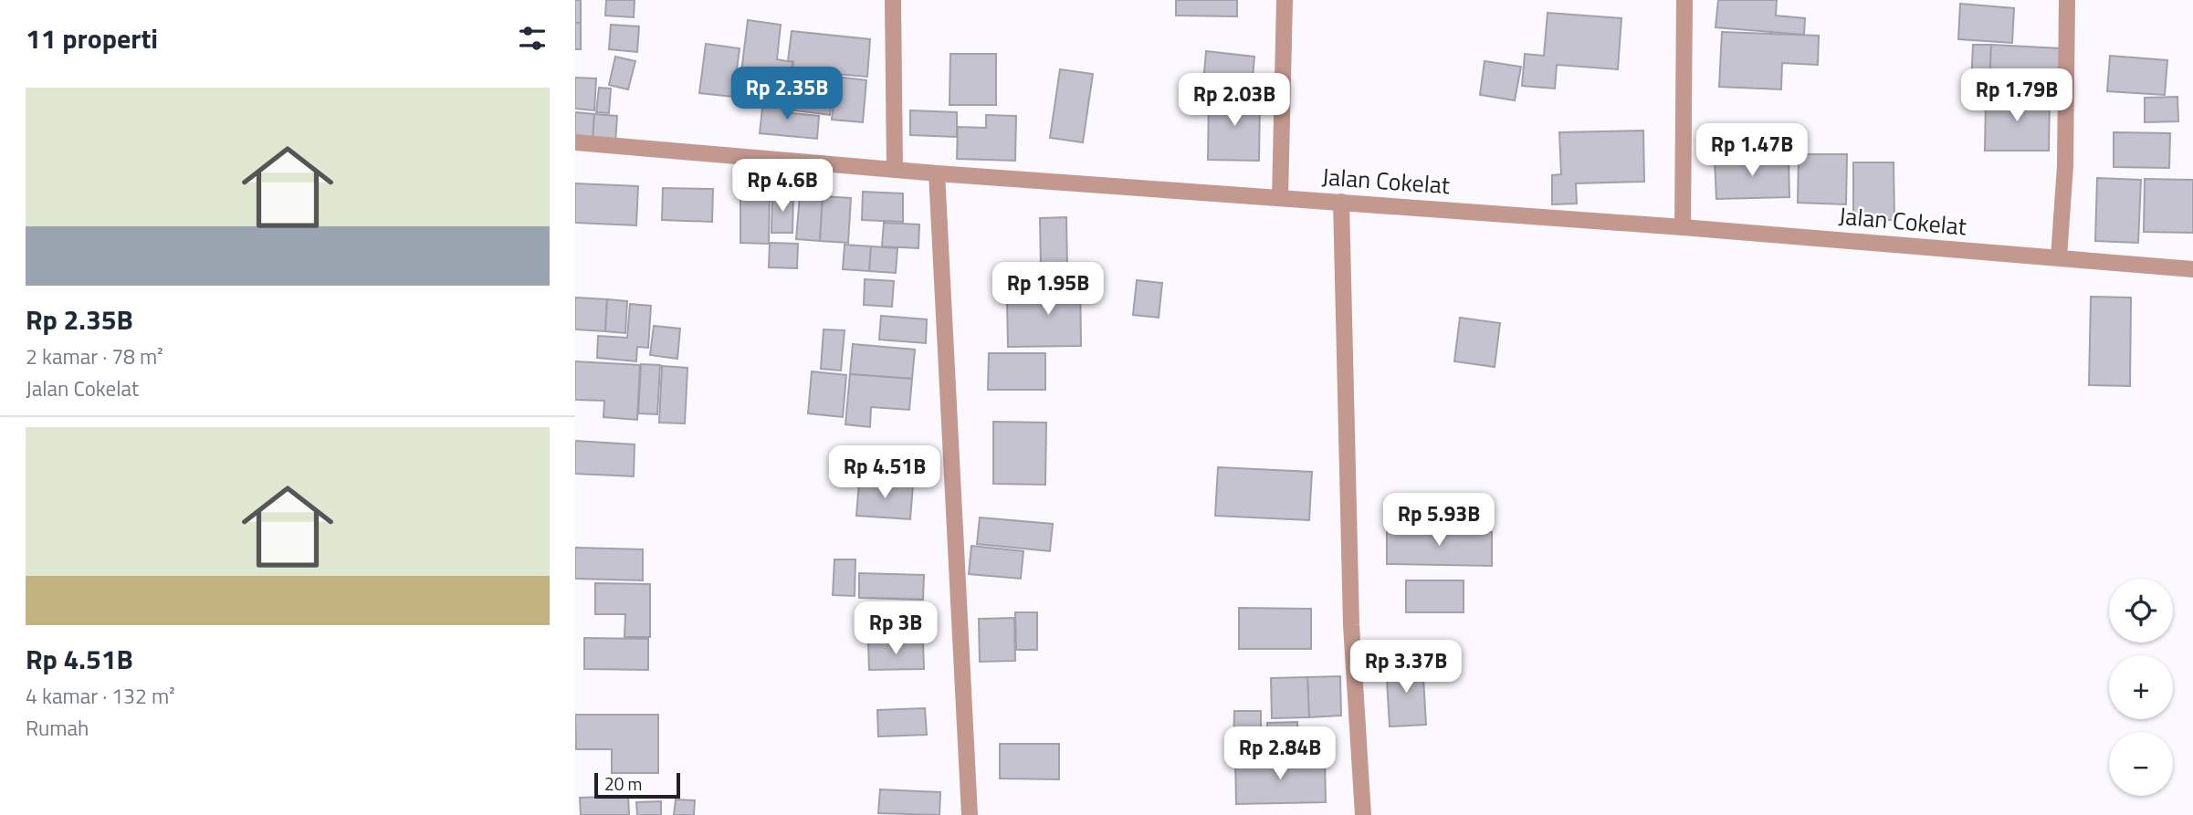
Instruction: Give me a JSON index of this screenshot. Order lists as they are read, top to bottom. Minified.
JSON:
{"streets":{"street":["Jalan Cokelat"]},"scale_bar":"20 m","page":{"heading":"11 properti","price":["Rp 2.35B","Rp 1.79B","Rp 2.03B","Rp 1.47B","Rp 4.6B","Rp 1.95B","Rp 4.51B","Rp 5.93B","Rp 3B","Rp 3.37B","Rp 2.84B"],"list":[{"name":"Rp 2.35B","note":"2 kamar · 78 m² · Jalan Cokelat"},{"name":"Rp 4.51B","note":"4 kamar · 132 m² · Rumah"}],"map_buttons":["+","−"],"scale":"20 m"}}
